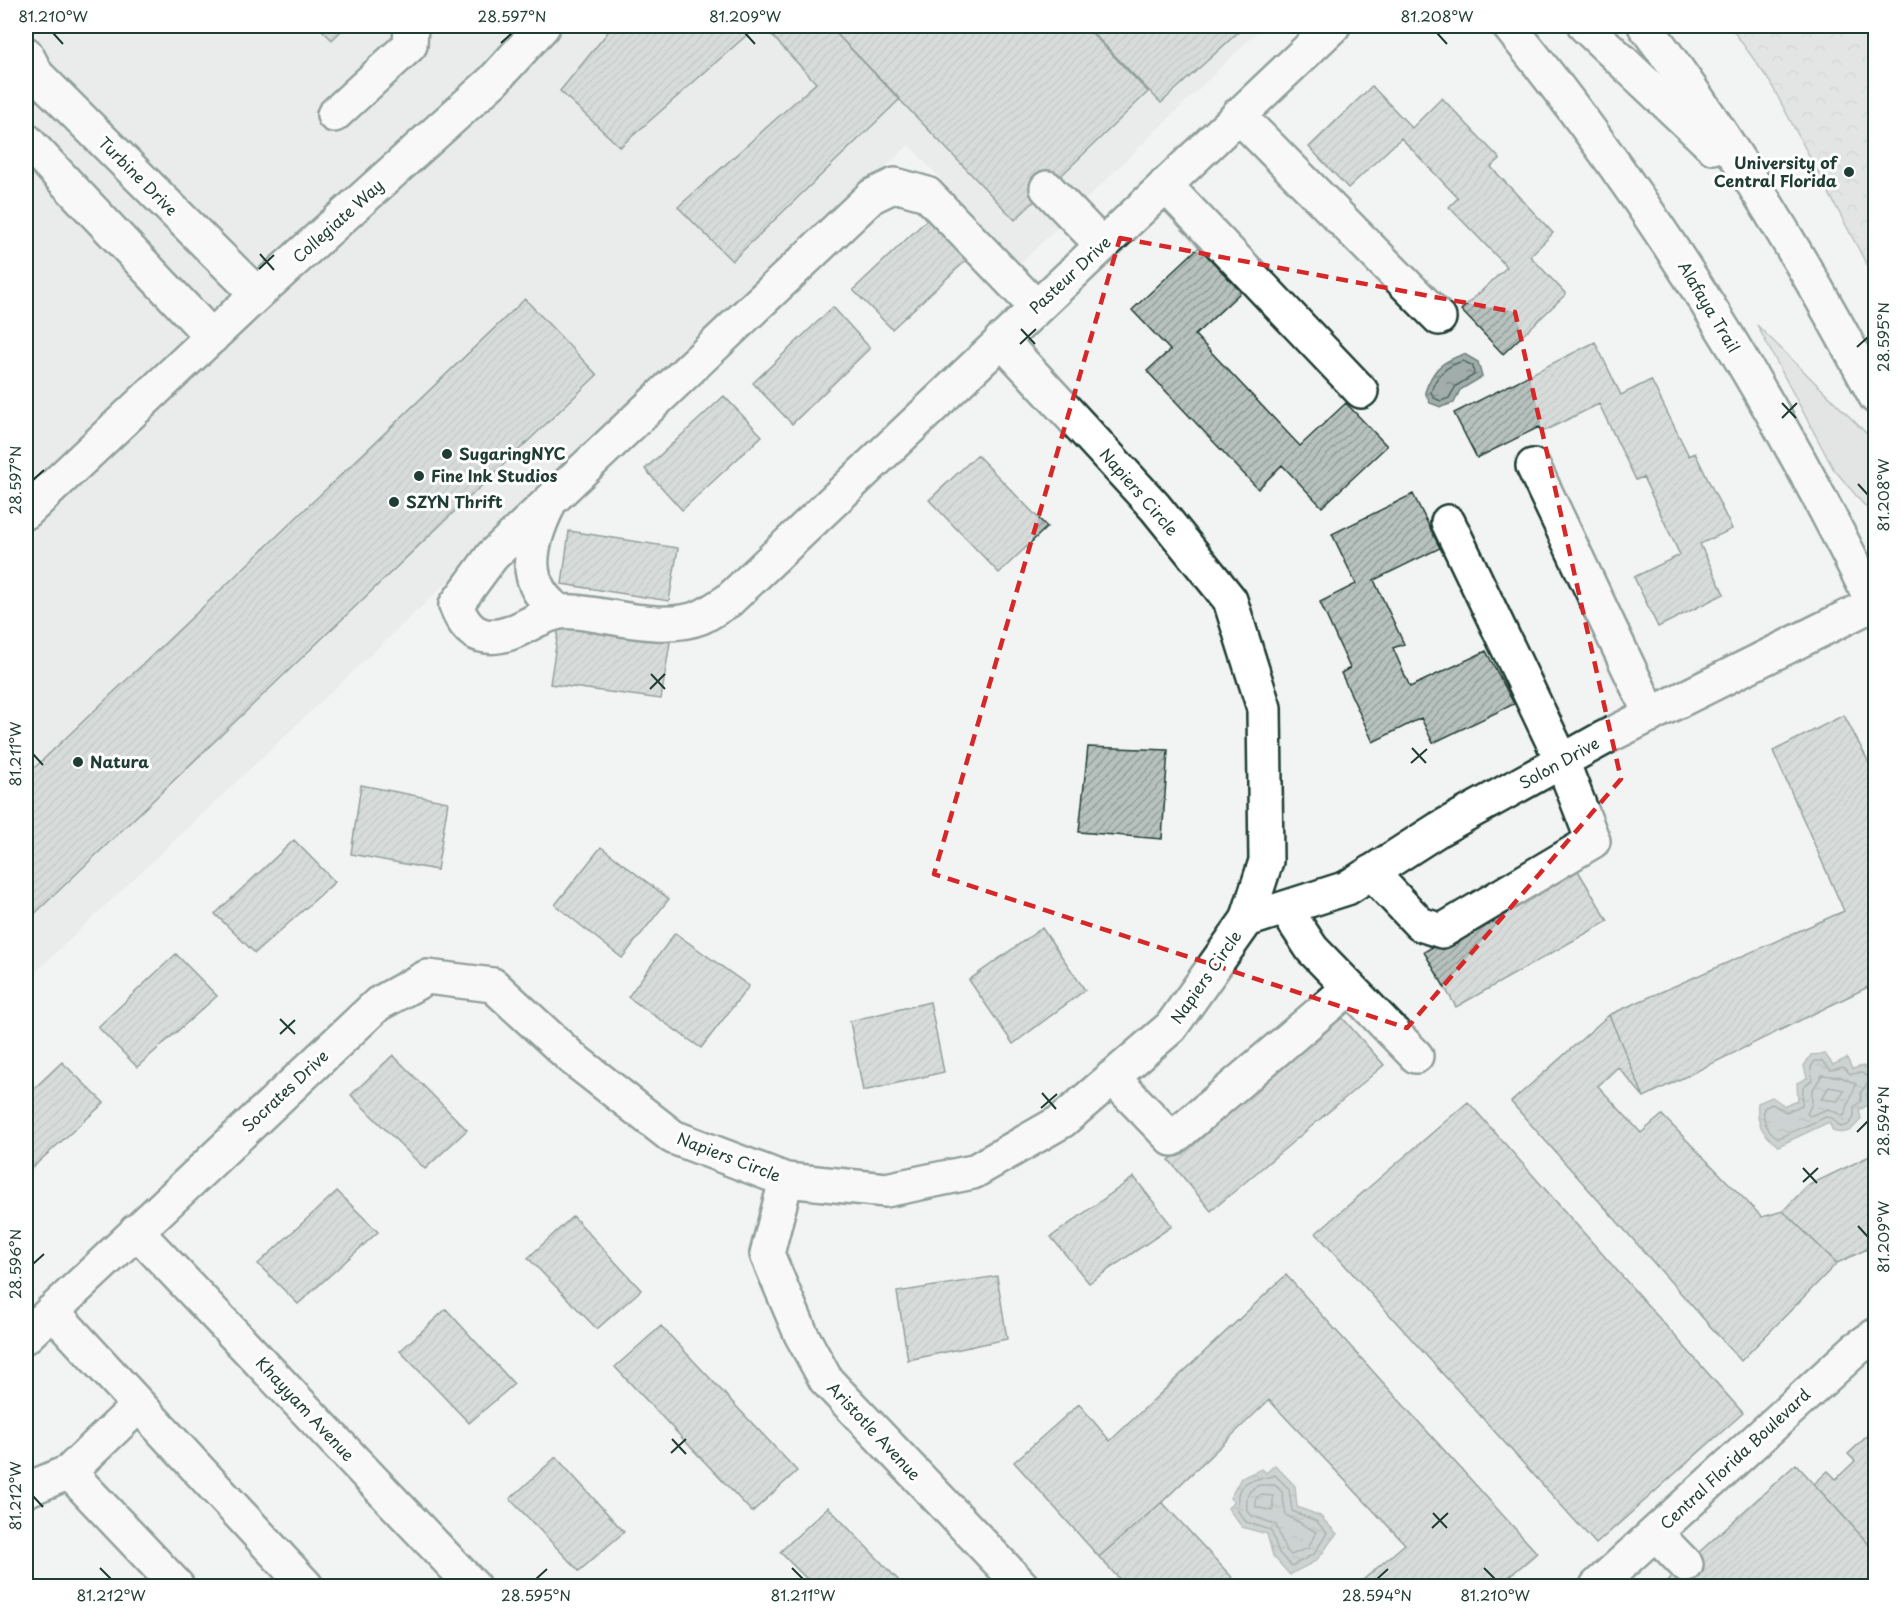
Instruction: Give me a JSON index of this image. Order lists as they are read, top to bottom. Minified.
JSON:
{"streets":{"street":["Turbine Drive","Collegiate Way","Pasteur Drive","Alafaya Trail","Napiers Circle","Solon Drive","Socrates Drive","Khayyam Avenue","Aristotle Avenue","Central Florida Boulevard"]},"crossings":[["Turbine Drive","Collegiate Way"],["Pasteur Drive","Napiers Circle"],["Alafaya Trail","Solon Drive"],["Napiers Circle","Solon Drive"],["Napiers Circle","Socrates Drive"],["Napiers Circle","Aristotle Avenue"],["Socrates Drive","Khayyam Avenue"]],"places":["University of Central Florida","SugaringNYC","Fine Ink Studios","SZYN Thrift","Natura"],"coordinates":["81.210°W","28.597°N","81.209°W","81.208°W","28.595°N","81.211°W","28.594°N","28.596°N","81.212°W"]}
